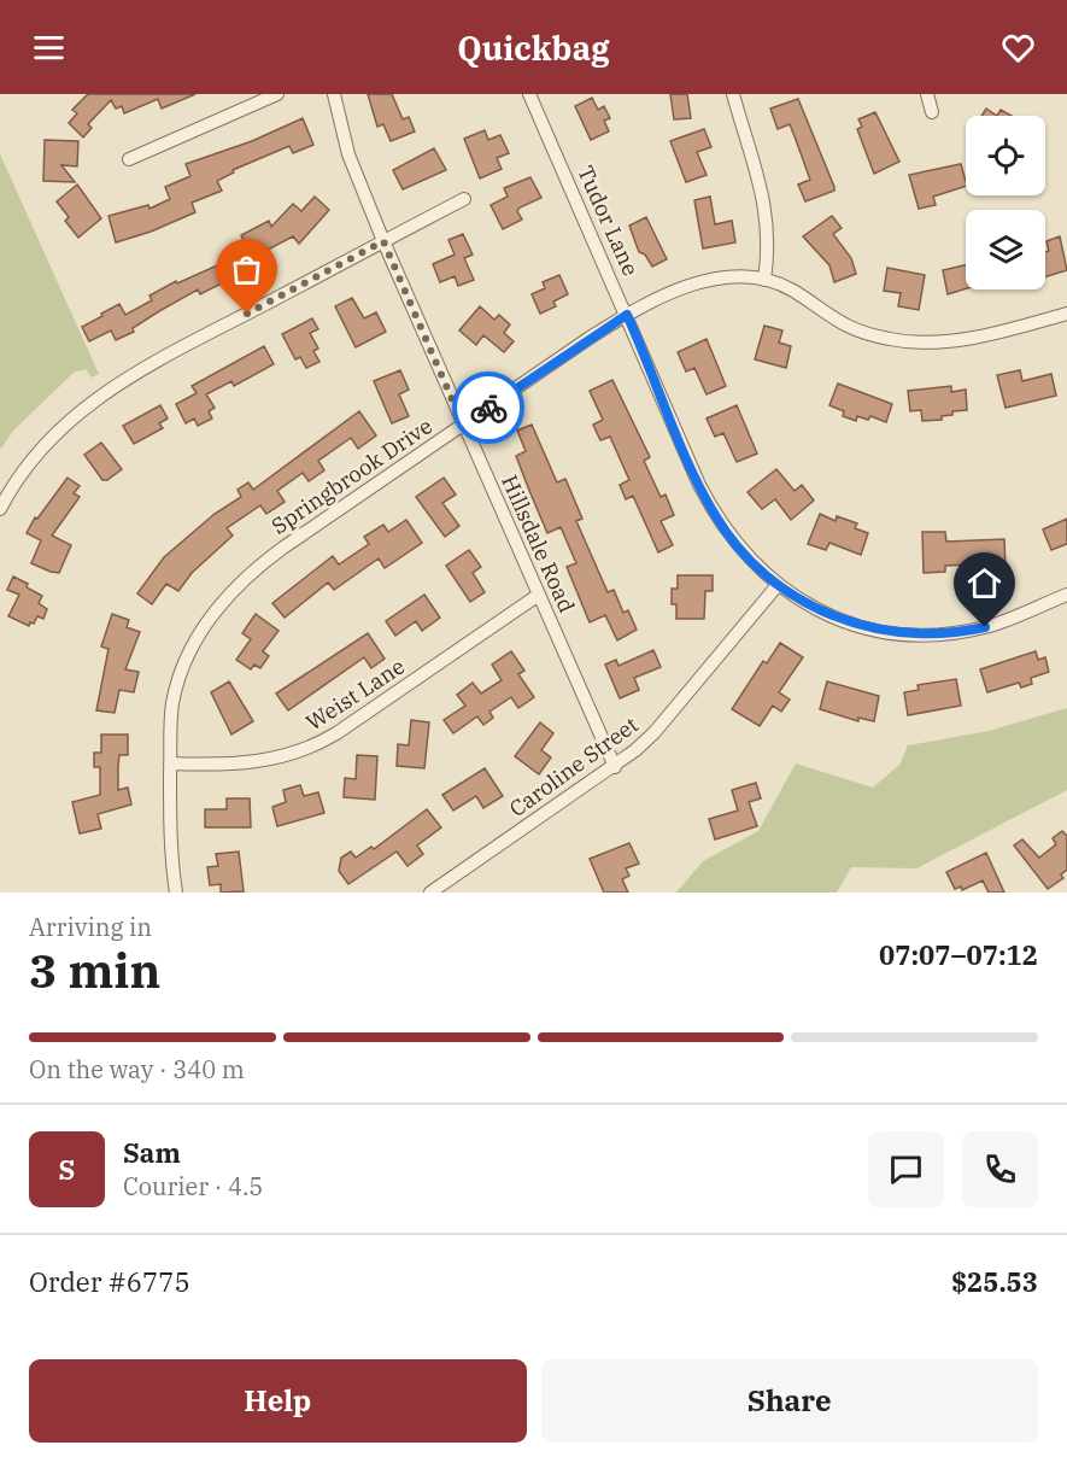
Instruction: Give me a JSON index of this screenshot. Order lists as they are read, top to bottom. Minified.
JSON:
{"streets":{"street":["Tudor Lane","Springbrook Drive","Hillsdale Road","Weist Lane","Caroline Street"]},"crossings":[["Tudor Lane","Springbrook Drive"],["Tudor Lane","Caroline Street"],["Springbrook Drive","Hillsdale Road"],["Springbrook Drive","Weist Lane"],["Hillsdale Road","Weist Lane"],["Hillsdale Road","Caroline Street"]],"page":{"header":"Quickbag","heading":["3 min","Arriving in","07:07–07:12"],"panel":["Sam","Courier · 4.5","Order #6775","$25.53"],"bar":"On the way · 340 m","round":"S","buttons":["Help","Share"]}}
